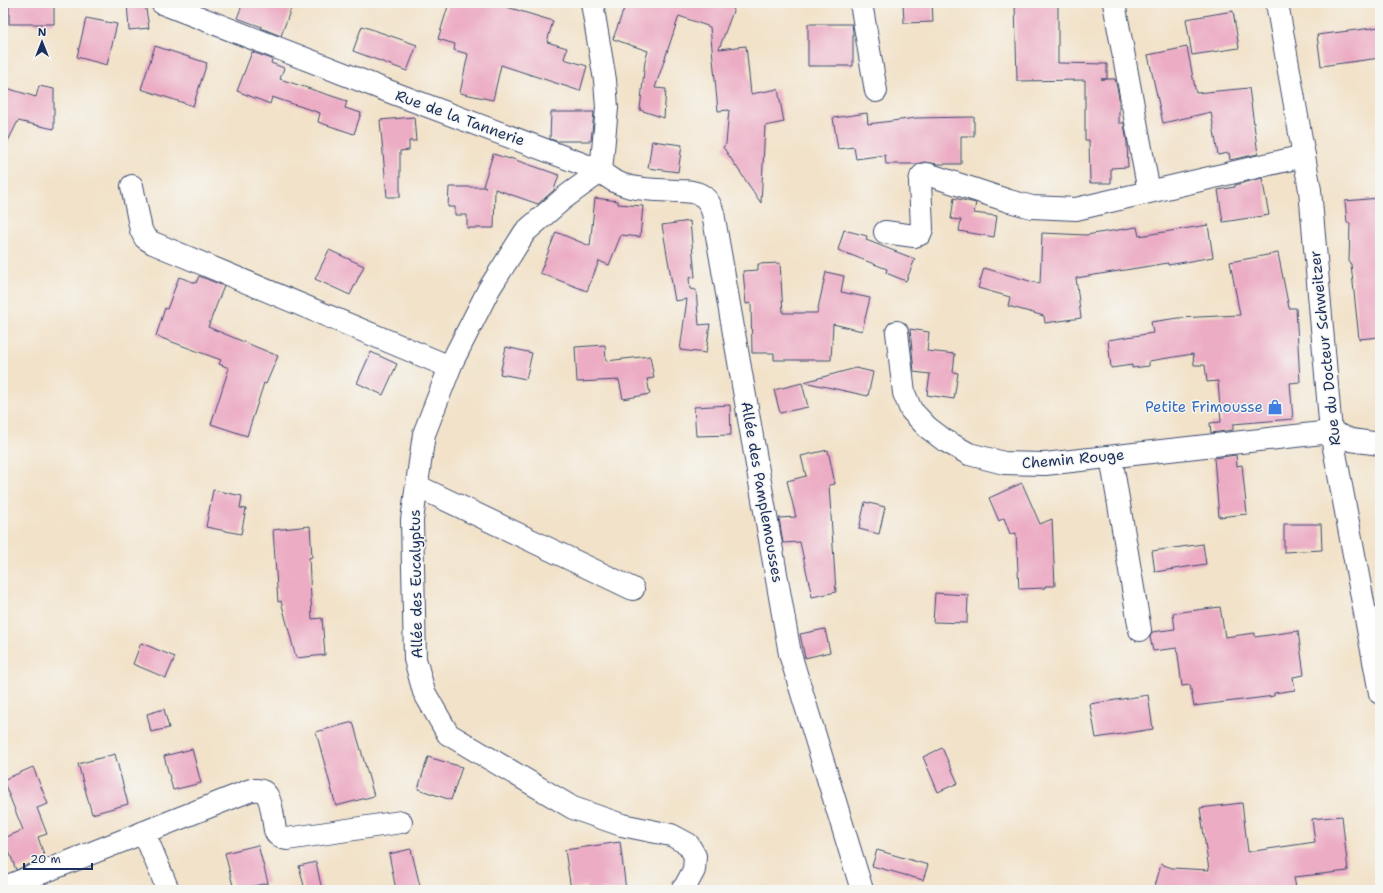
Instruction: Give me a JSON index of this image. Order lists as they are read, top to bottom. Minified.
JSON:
{"streets":{"street":["Rue de la Tannerie","Rue du Docteur Schweitzer","Chemin Rouge","Allée des Pamplemousses","Allée des Eucalyptus"]},"crossings":[["Rue de la Tannerie","Allée des Pamplemousses"],["Rue de la Tannerie","Allée des Eucalyptus"],["Rue du Docteur Schweitzer","Chemin Rouge"],["Allée des Pamplemousses","Allée des Eucalyptus"]],"places":{"shop":["Petite Frimousse"]},"scale_bar":"20 m","north":"top"}
